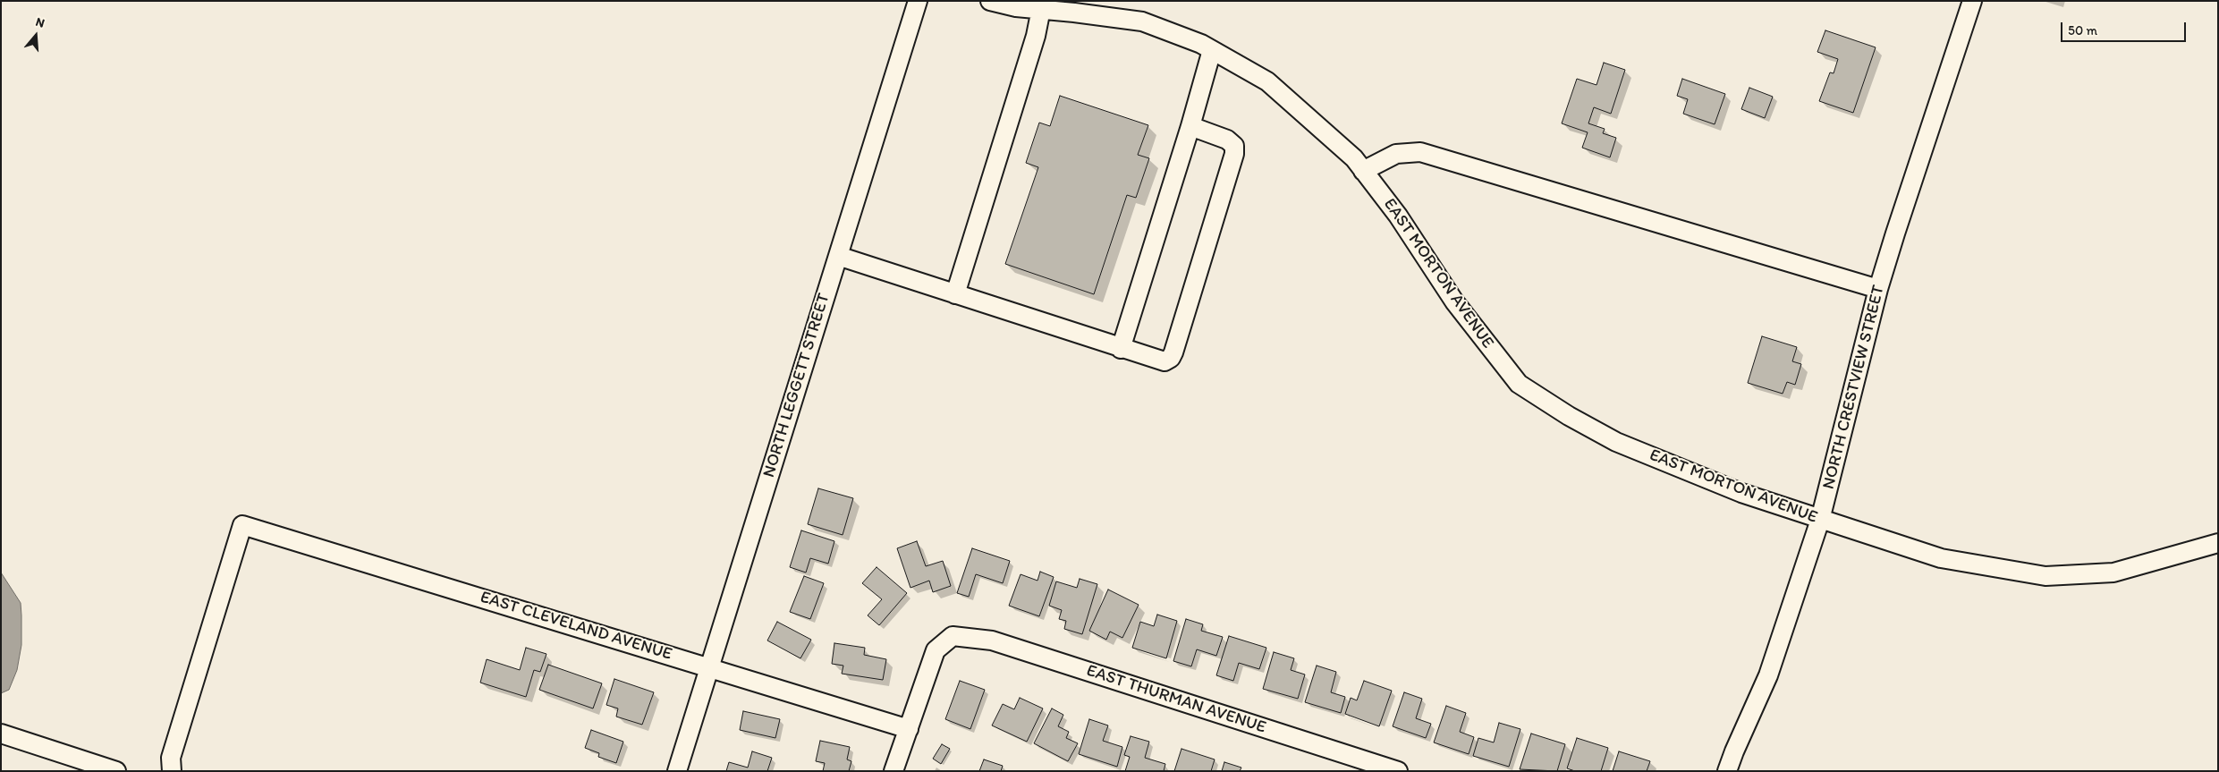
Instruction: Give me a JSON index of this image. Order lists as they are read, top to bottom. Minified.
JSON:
{"streets":{"street":["EAST MORTON AVENUE","NORTH LEGGETT STREET","NORTH CRESTVIEW STREET","EAST CLEVELAND AVENUE","EAST THURMAN AVENUE"]},"crossings":[["EAST MORTON AVENUE","NORTH CRESTVIEW STREET"],["NORTH LEGGETT STREET","EAST CLEVELAND AVENUE"],["EAST CLEVELAND AVENUE","EAST THURMAN AVENUE"]],"scale_bar":"50 m","north":"top"}
